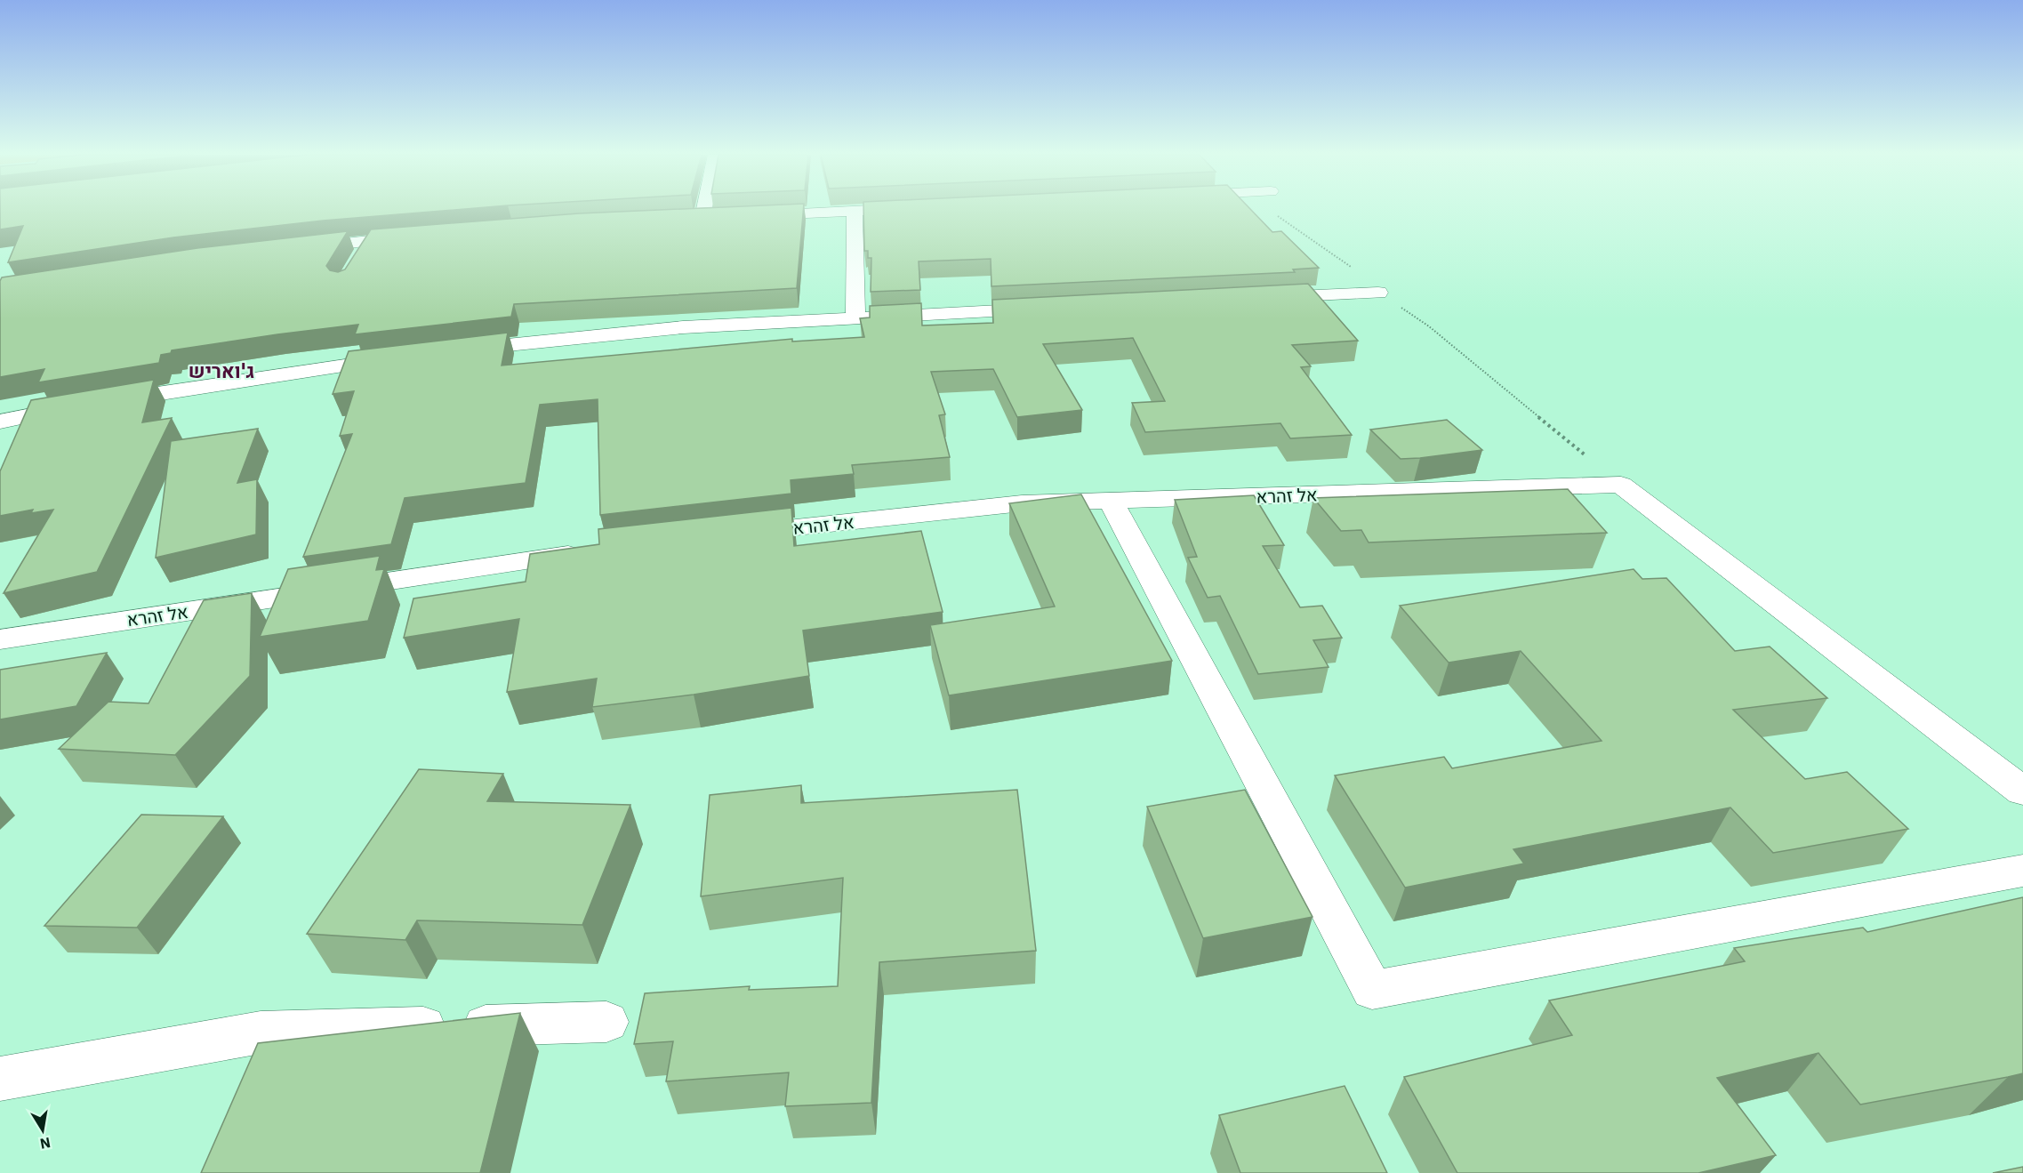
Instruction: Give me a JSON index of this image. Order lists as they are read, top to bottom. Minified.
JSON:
{"streets":{"street":["אל זהרא"]},"districts":["ג'ואריש"],"north":"bottom"}
